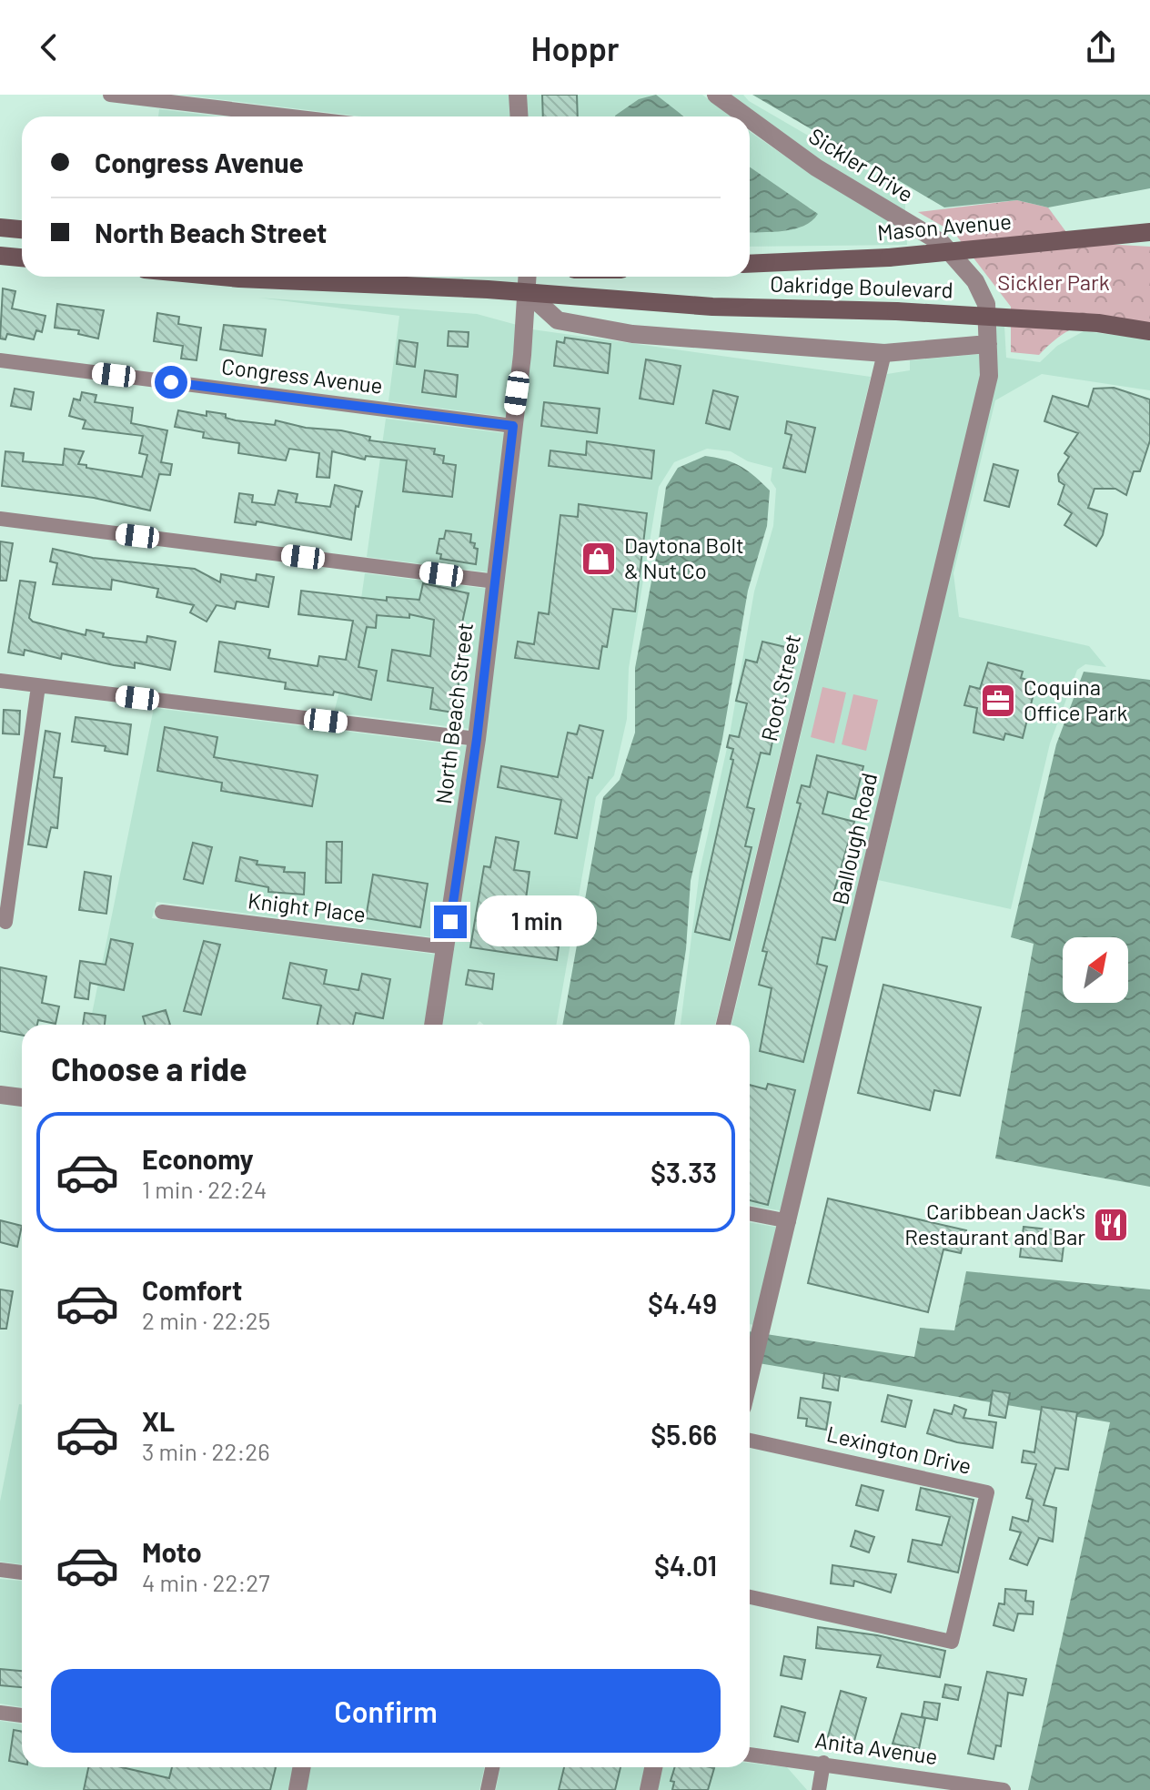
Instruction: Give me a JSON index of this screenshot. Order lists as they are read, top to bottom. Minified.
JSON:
{"streets":{"main road":["Mason Avenue","Oakridge Boulevard"],"street":["Sickler Drive","Congress Avenue","Root Street","North Beach Street","Ballough Road","Knight Place","Lexington Drive","Anita Avenue"]},"crossings":[["Sickler Drive","Ballough Road"],["Oakridge Boulevard","North Beach Street"],["Congress Avenue","North Beach Street"],["North Beach Street","Knight Place"]],"parks":["Sickler Park"],"places":{"shop":["Daytona Bolt & Nut Co"],"office":["Coquina Office Park"],"restaurant":["Caribbean Jack's Restaurant and Bar"]},"north":"top right","page":{"header":"Hoppr","banner":["Congress Avenue","North Beach Street"],"bubble":"1 min","heading":"Choose a ride","list":[{"name":"Economy","note":"1 min · 22:24","value":"$3.33"},{"name":"Comfort","note":"2 min · 22:25","value":"$4.49"},{"name":"XL","note":"3 min · 22:26","value":"$5.66"},{"name":"Moto","note":"4 min · 22:27","value":"$4.01"}],"buttons":"Confirm"}}
